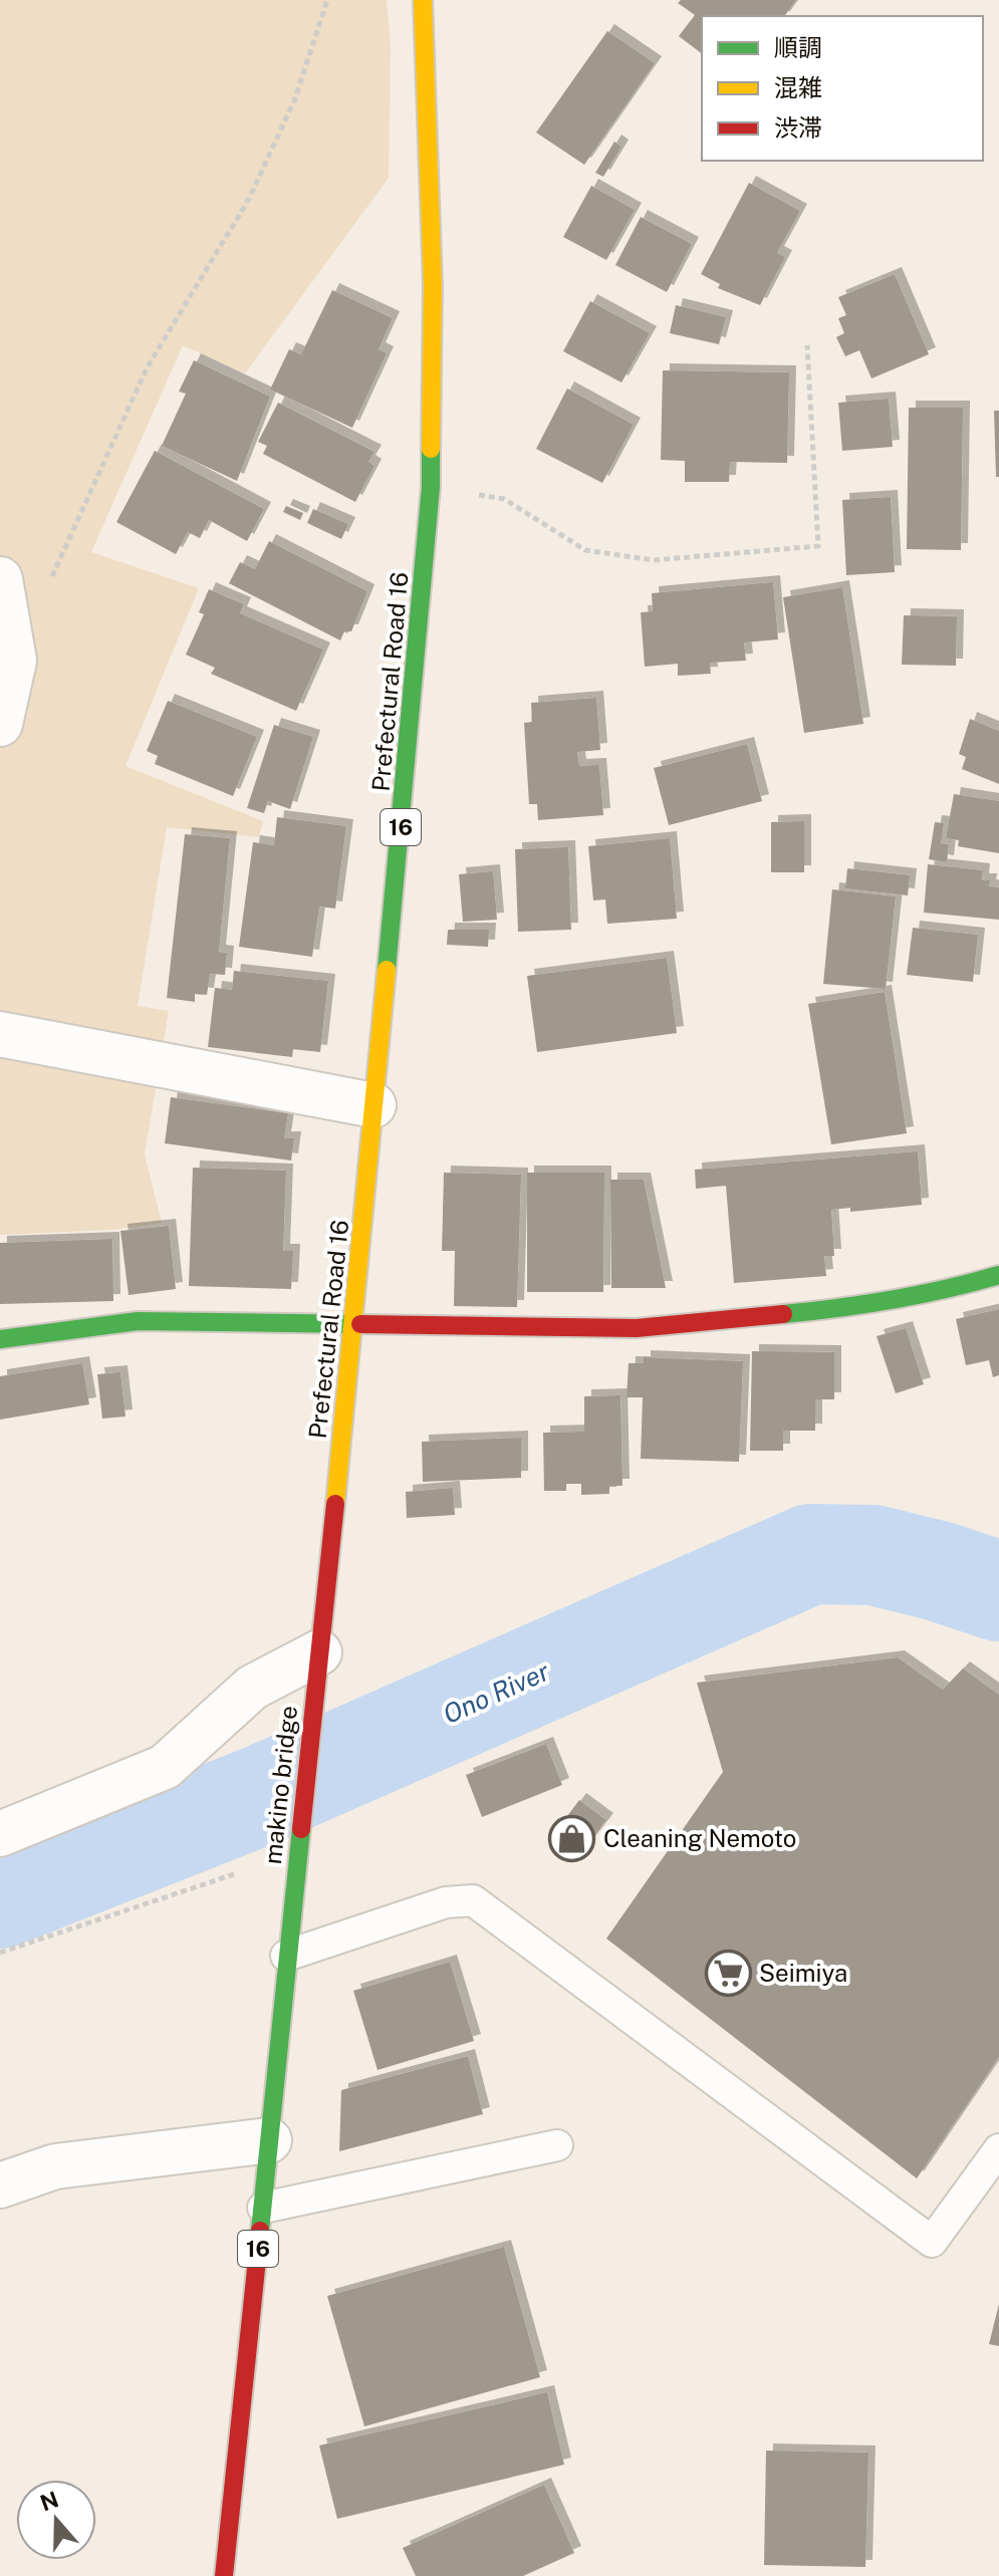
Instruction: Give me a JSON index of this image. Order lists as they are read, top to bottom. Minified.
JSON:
{"streets":{"main road":["Prefectural Road 16","16","makino bridge"]},"crossings":[["Prefectural Road 16","makino bridge"],["16","makino bridge"]],"water":["Ono River"],"places":{"shop":["Cleaning Nemoto"],"supermarket":["Seimiya"]},"legend":["順調","混雑","渋滞"],"north":"top"}
